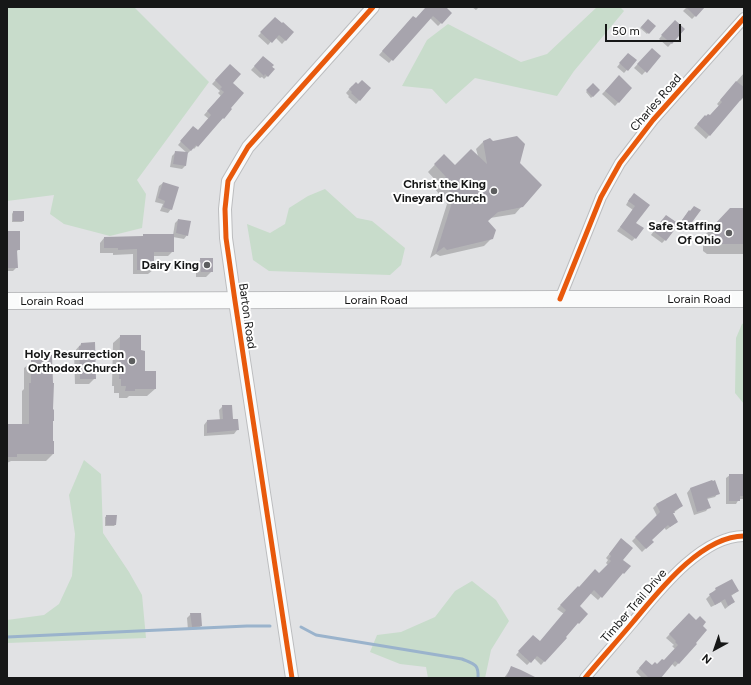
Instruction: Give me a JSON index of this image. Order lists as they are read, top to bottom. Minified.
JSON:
{"streets":{"main road":["Lorain Road"],"street":["Charles Road","Barton Road","Timber Trail Drive"]},"crossings":[["Charles Road","Lorain Road"],["Lorain Road","Barton Road"]],"places":["Christ the King Vineyard Church","Safe Staffing Of Ohio","Dairy King","Holy Resurrection Orthodox Church"],"scale_bar":"50 m","north":"bottom left"}
